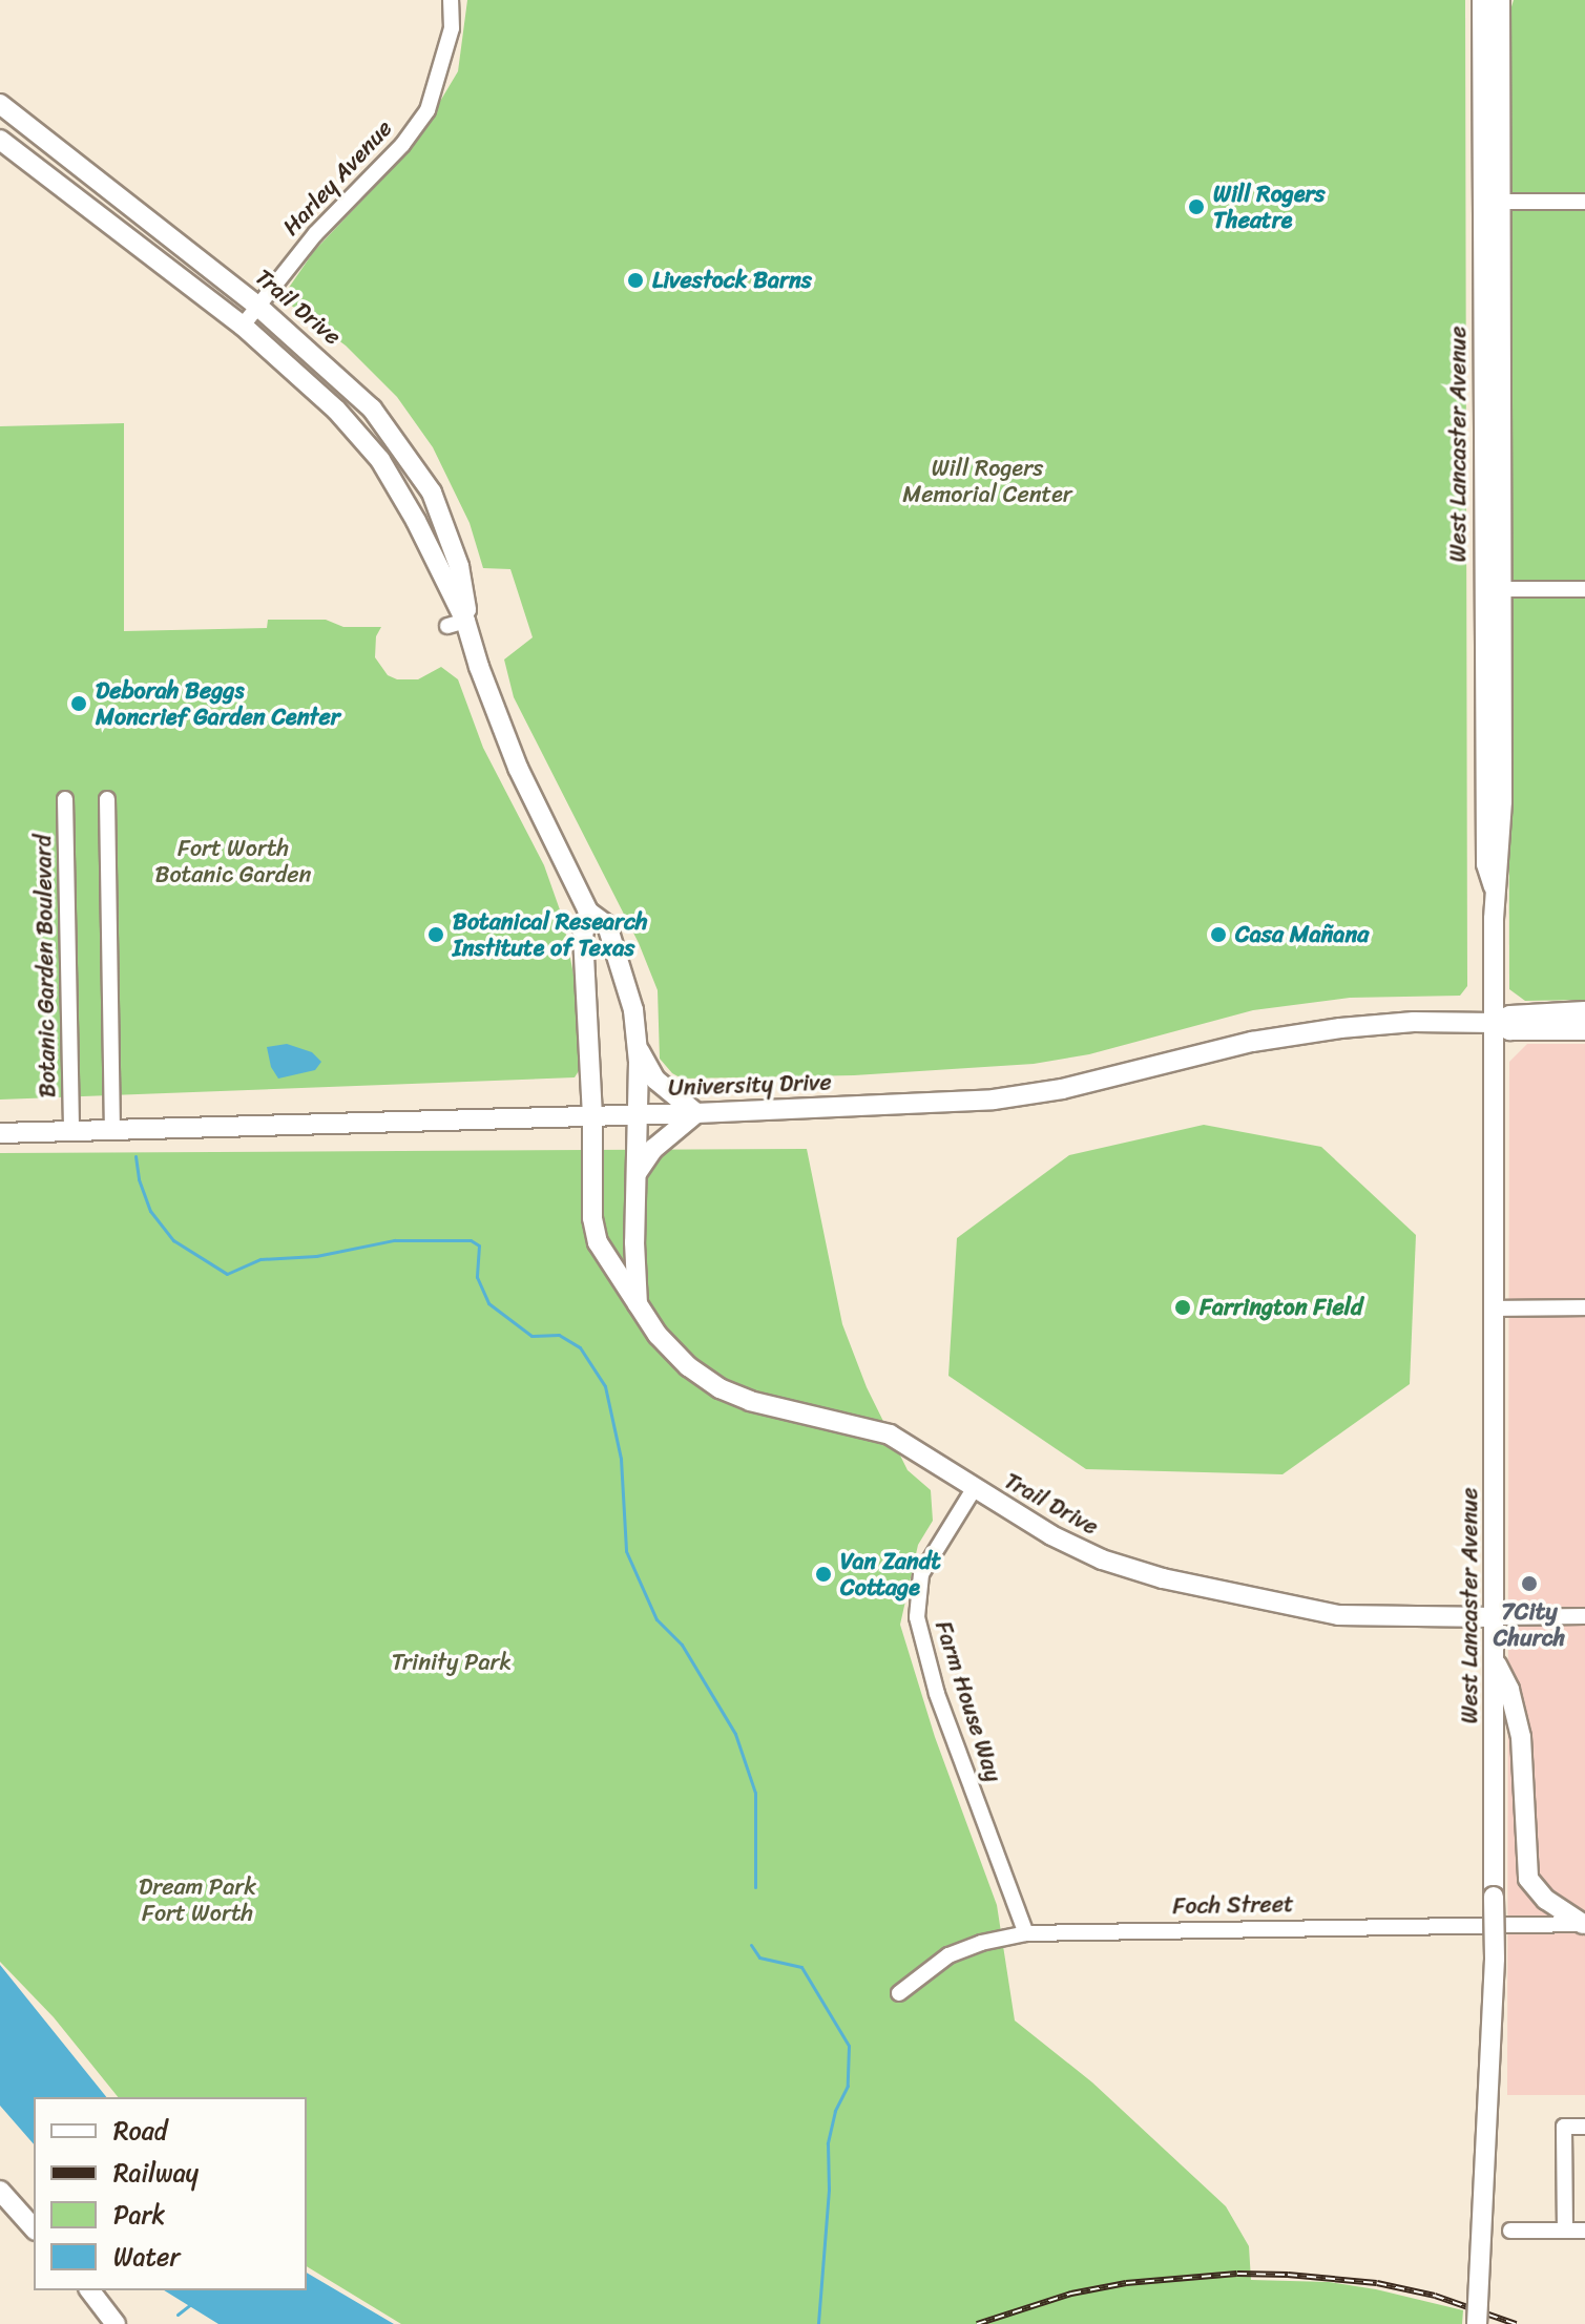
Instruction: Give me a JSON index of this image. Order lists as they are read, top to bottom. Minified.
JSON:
{"streets":{"main road":["Trail Drive","West Lancaster Avenue","University Drive"],"street":["Harley Avenue","Botanic Garden Boulevard","Farm House Way","Foch Street"]},"crossings":[["Harley Avenue","Trail Drive"],["Trail Drive","West Lancaster Avenue"],["Trail Drive","University Drive"],["Trail Drive","Farm House Way"],["West Lancaster Avenue","University Drive"],["Botanic Garden Boulevard","University Drive"],["Farm House Way","Foch Street"]],"parks":["Will Rogers Memorial Center","Fort Worth Botanic Garden","Trinity Park","Dream Park Fort Worth"],"places":["Will Rogers Theatre","Livestock Barns","Deborah Beggs Moncrief Garden Center","Botanical Research Institute of Texas","Casa Mañana","Farrington Field","Van Zandt Cottage","7City Church"],"legend":["Road","Railway","Park","Water"]}
